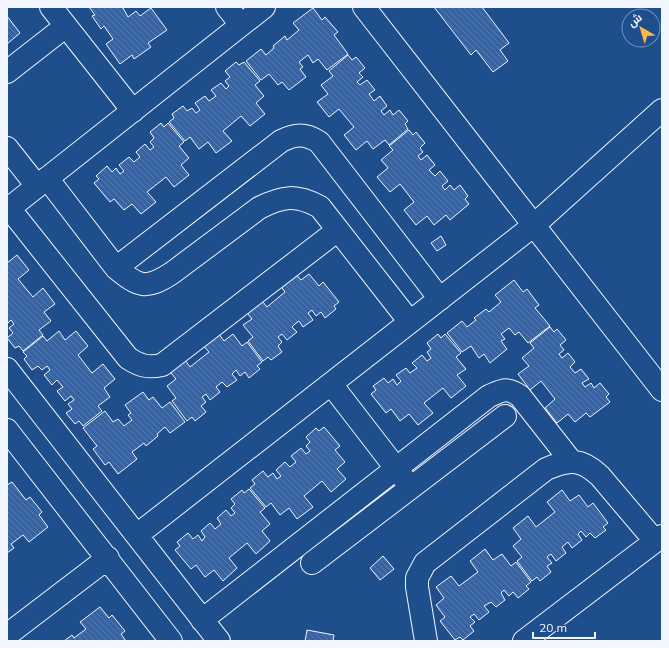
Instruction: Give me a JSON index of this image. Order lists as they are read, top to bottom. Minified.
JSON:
{"scale_bar":"20 m","north":"top left"}
